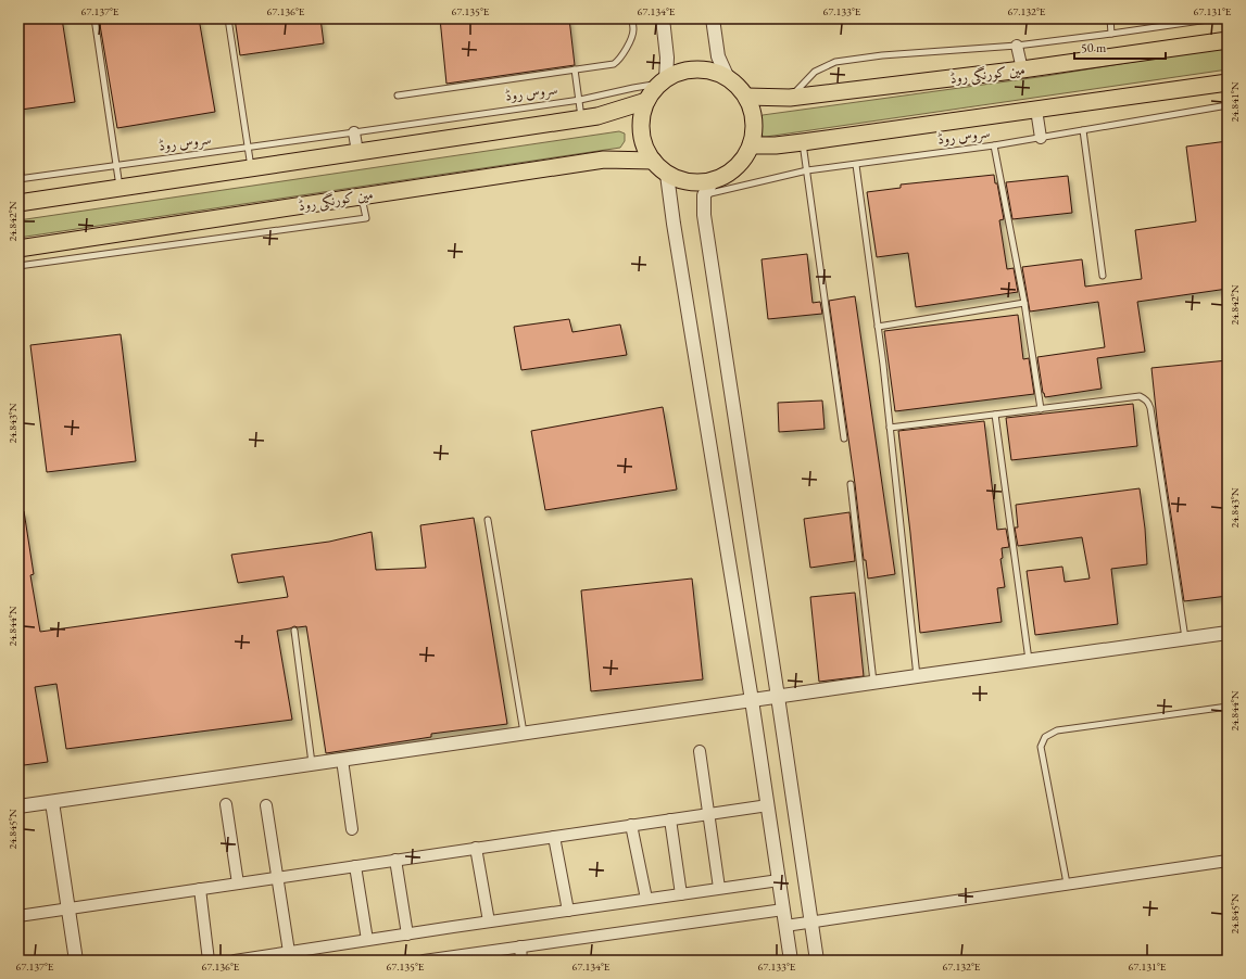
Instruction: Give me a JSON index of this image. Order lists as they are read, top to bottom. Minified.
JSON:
{"streets":{"main road":["مین کورنگی روڈ"],"lane":["سروس روڈ"]},"crossings":[["مین کورنگی روڈ","سروس روڈ"]],"scale_bar":"50 m","coordinates":["67.137°E","67.136°E","67.135°E","67.134°E","67.133°E","67.132°E","67.131°E","24.841°N","24.842°N","24.843°N","24.844°N","24.845°N"]}
